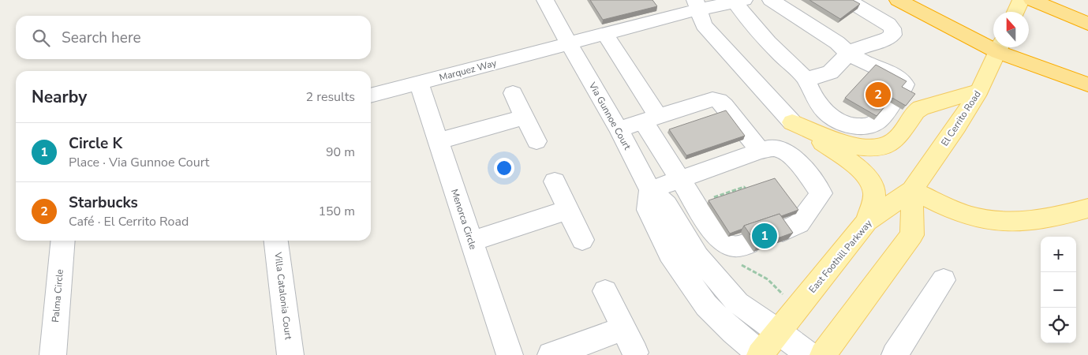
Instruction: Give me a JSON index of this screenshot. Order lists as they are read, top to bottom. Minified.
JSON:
{"streets":{"main road":["El Cerrito Road","East Foothill Parkway"],"street":["Marquez Way","Via Gunnoe Court","Menorca Circle","Palma Circle","Villa Catalonia Court"]},"crossings":[["Marquez Way","Via Gunnoe Court"],["Marquez Way","Menorca Circle"],["Via Gunnoe Court","East Foothill Parkway"],["El Cerrito Road","East Foothill Parkway"]],"north":"top","page":{"search":"Search here","heading":["Nearby","2 results"],"pins":["2","1"],"list":[{"mark":"1","name":"Circle K","note":"Place · Via Gunnoe Court","value":"90 m"},{"mark":"2","name":"Starbucks","note":"Café · El Cerrito Road","value":"150 m"}],"map_buttons":["+","−"]}}
